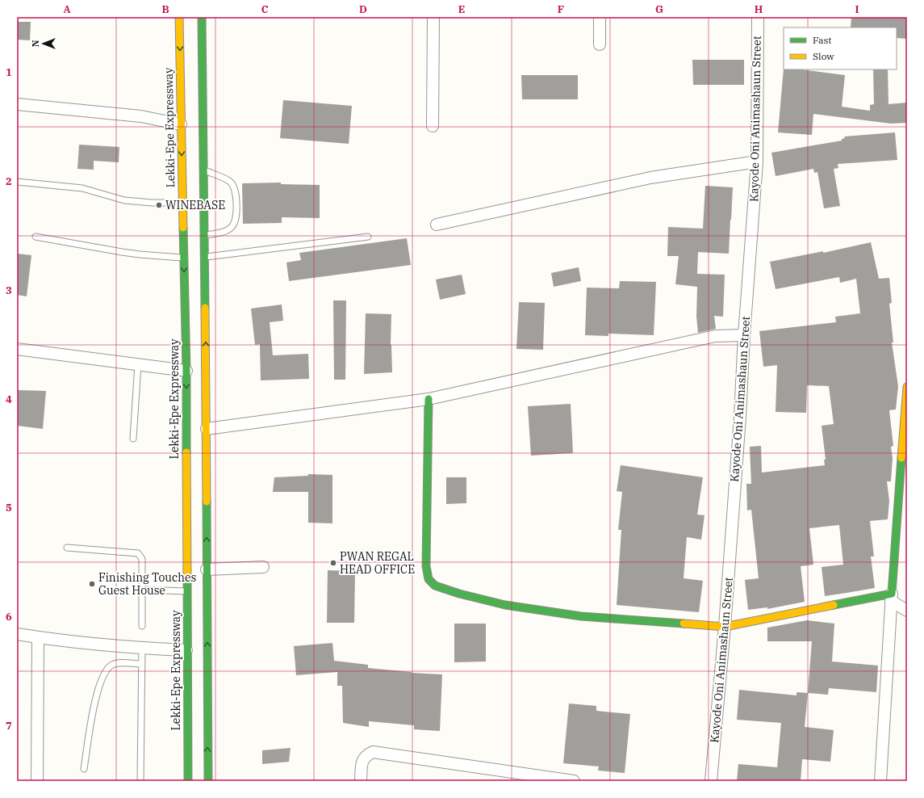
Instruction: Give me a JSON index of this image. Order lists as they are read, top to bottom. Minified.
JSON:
{"streets":{"main road":["Lekki-Epe Expressway"],"street":["Kayode Oni Animashaun Street"]},"places":["WINEBASE","PWAN REGAL HEAD OFFICE","Finishing Touches Guest House"],"legend":["Fast","Slow"],"north":"left","grid":{"columns":["A","B","C","D","E","F","G","H","I"],"rows":["1","2","3","4","5","6","7"]}}
